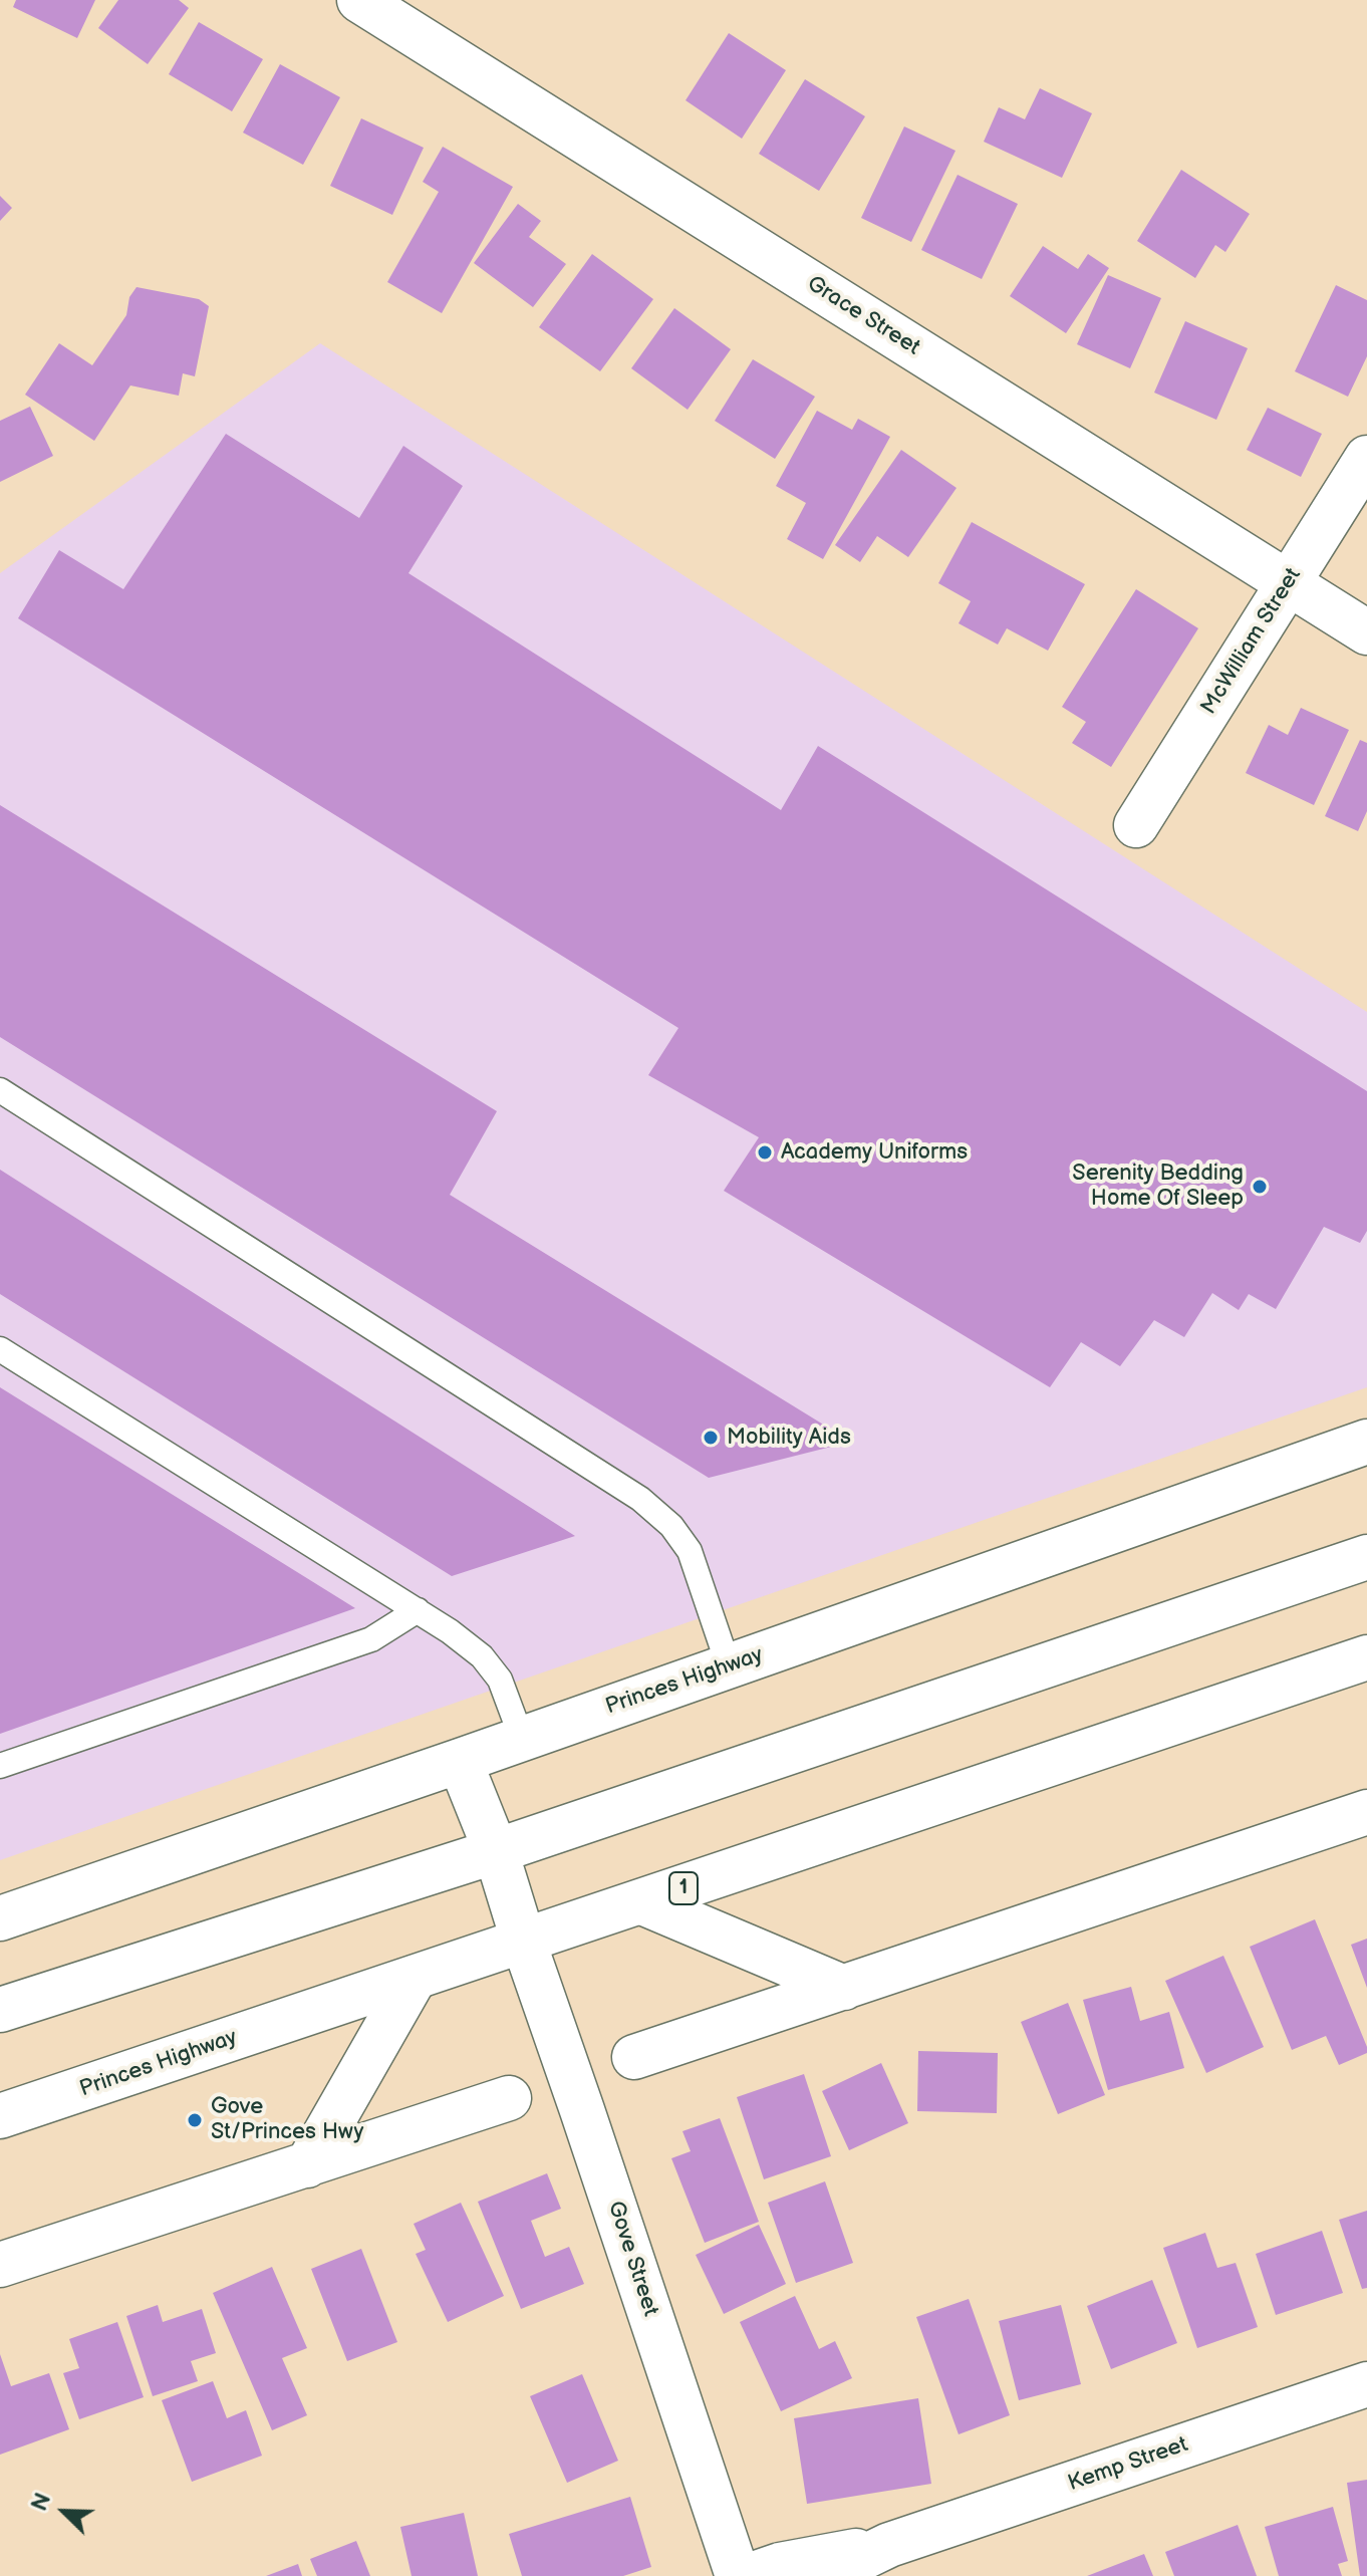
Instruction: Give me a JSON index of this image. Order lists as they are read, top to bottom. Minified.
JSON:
{"streets":{"main road":["Grace Street","McWilliam Street","Princes Highway","1","Gove Street","Kemp Street"]},"crossings":[["Grace Street","McWilliam Street"],["Princes Highway","Gove Street"]],"places":["Academy Uniforms","Serenity Bedding Home Of Sleep","Mobility Aids","Gove St/Princes Hwy"],"north":"top left"}
